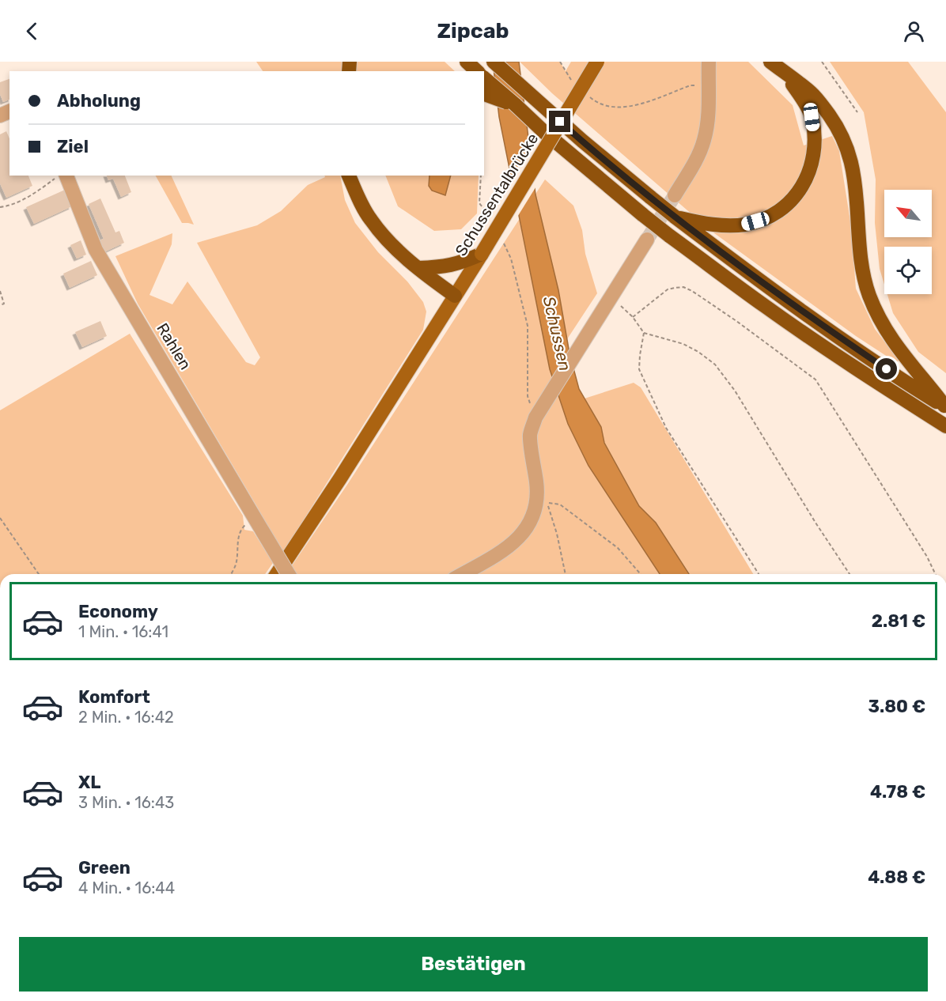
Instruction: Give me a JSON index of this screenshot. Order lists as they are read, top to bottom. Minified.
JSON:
{"streets":{"main road":["Schussentalbrücke"],"street":["Rahlen"]},"water":["Schussen"],"north":"top left","page":{"header":"Zipcab","banner":["Abholung","Ziel"],"list":[{"name":"Economy","note":"1 Min. · 16:41","value":"2.81 €"},{"name":"Komfort","note":"2 Min. · 16:42","value":"3.80 €"},{"name":"XL","note":"3 Min. · 16:43","value":"4.78 €"},{"name":"Green","note":"4 Min. · 16:44","value":"4.88 €"}],"buttons":"Bestätigen"}}
